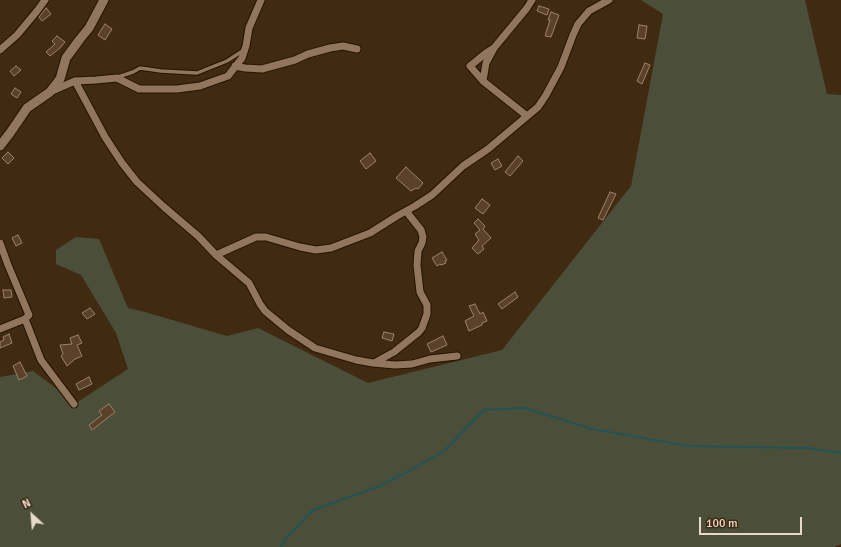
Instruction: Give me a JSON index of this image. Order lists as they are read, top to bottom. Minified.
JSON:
{"scale_bar":"100 m","north":"top left"}
